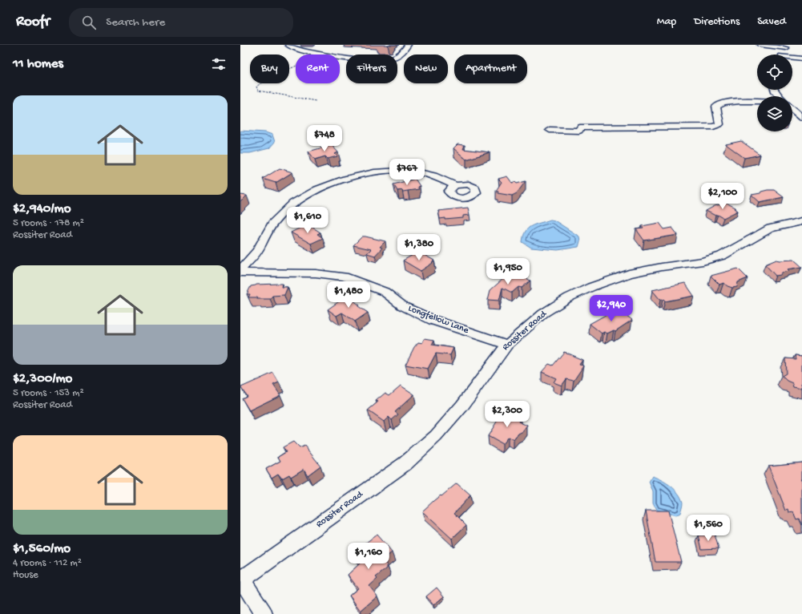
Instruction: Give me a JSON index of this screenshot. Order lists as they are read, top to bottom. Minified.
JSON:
{"streets":{"street":["Longfellow Lane","Rossiter Road"]},"crossings":[["Longfellow Lane","Rossiter Road"]],"page":{"header":"Roofr","search":"Search here","nav":["Map","Directions","Saved"],"heading":"11 homes","chip":["Buy","Rent","Filters","New","Apartment"],"list":[{"name":"$2,940/mo","note":"5 rooms · 178 m² · Rossiter Road"},{"name":"$2,300/mo","note":"5 rooms · 153 m² · Rossiter Road"},{"name":"$1,560/mo","note":"4 rooms · 112 m² · House"}],"price":["$748","$767","$2,100","$1,610","$1,380","$1,950","$1,480","$2,940","$2,300","$1,560","$1,160"]}}
